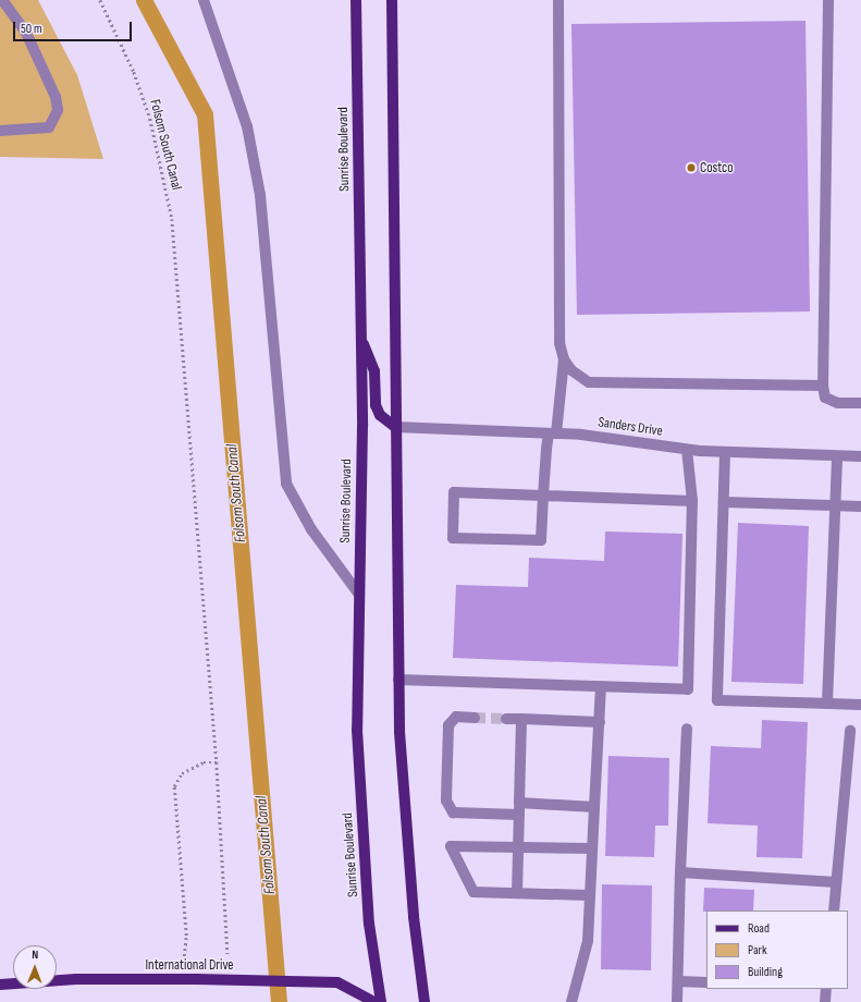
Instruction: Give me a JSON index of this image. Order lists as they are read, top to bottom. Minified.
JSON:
{"streets":{"main road":["Sunrise Boulevard","International Drive"],"street":["Sanders Drive"],"path":["Folsom South Canal"]},"water":["Folsom South Canal"],"places":["Costco"],"legend":["Road","Park","Building"],"scale_bar":"50 m","north":"top"}
